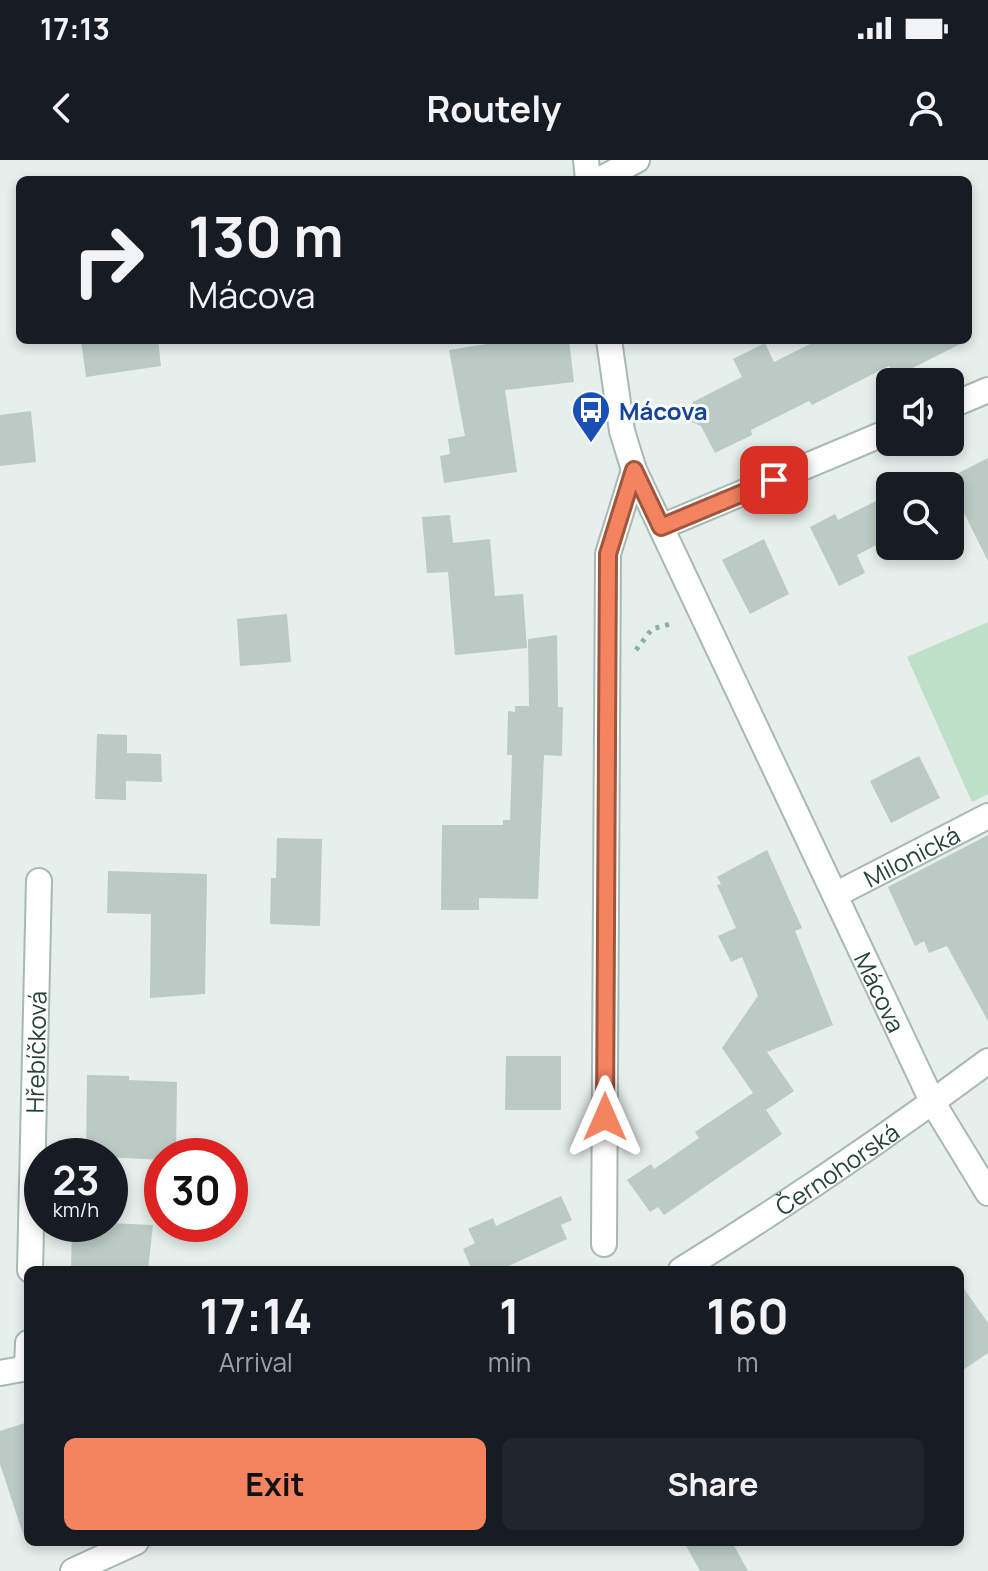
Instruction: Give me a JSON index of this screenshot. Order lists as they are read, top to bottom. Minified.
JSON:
{"streets":{"street":["Milonická","Mácova","Hřebíčková","Černohorská"]},"crossings":[["Milonická","Mácova"],["Mácova","Černohorská"]],"places":{"bus stop":["Mácova"]},"page":{"status":"17:13","header":"Routely","turn":["130 m","Mácova"],"speed":"23 km/h","limit":"30","eta":["17:14","Arrival","1","min","160","m"],"buttons":["Exit","Share"]}}
